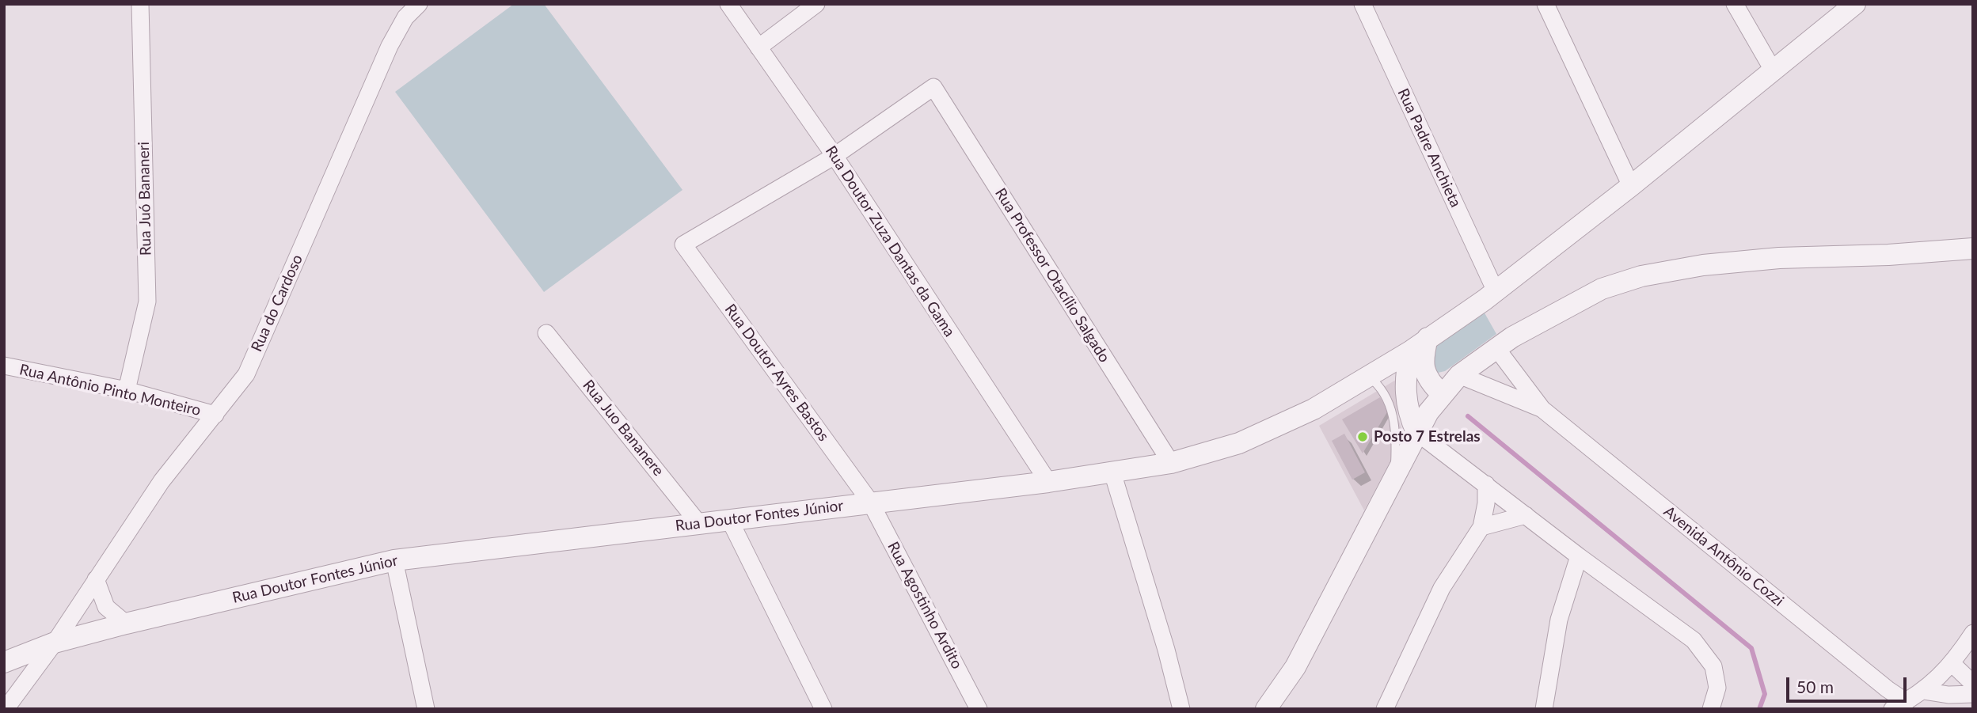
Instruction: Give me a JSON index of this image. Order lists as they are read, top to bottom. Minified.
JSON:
{"streets":{"street":["Rua Padre Anchieta","Rua Juó Bananeri","Rua Doutor Zuza Dantas da Gama","Rua Professor Otacílio Salgado","Rua do Cardoso","Rua Doutor Ayres Bastos","Rua Antônio Pinto Monteiro","Rua Juo Bananere","Rua Doutor Fontes Júnior","Avenida Antônio Cozzi","Rua Agostinho Ardito"]},"crossings":[["Rua Padre Anchieta","Rua Doutor Fontes Júnior"],["Rua Juó Bananeri","Rua Antônio Pinto Monteiro"],["Rua Doutor Zuza Dantas da Gama","Rua Professor Otacílio Salgado"],["Rua Doutor Zuza Dantas da Gama","Rua Doutor Ayres Bastos"],["Rua Doutor Zuza Dantas da Gama","Rua Doutor Fontes Júnior"],["Rua Professor Otacílio Salgado","Rua Doutor Ayres Bastos"],["Rua Professor Otacílio Salgado","Rua Doutor Fontes Júnior"],["Rua do Cardoso","Rua Antônio Pinto Monteiro"],["Rua do Cardoso","Rua Doutor Fontes Júnior"],["Rua Doutor Ayres Bastos","Rua Doutor Fontes Júnior"],["Rua Doutor Ayres Bastos","Rua Agostinho Ardito"],["Rua Juo Bananere","Rua Doutor Fontes Júnior"],["Rua Doutor Fontes Júnior","Rua Agostinho Ardito"]],"places":["Posto 7 Estrelas"],"scale_bar":"50 m"}
